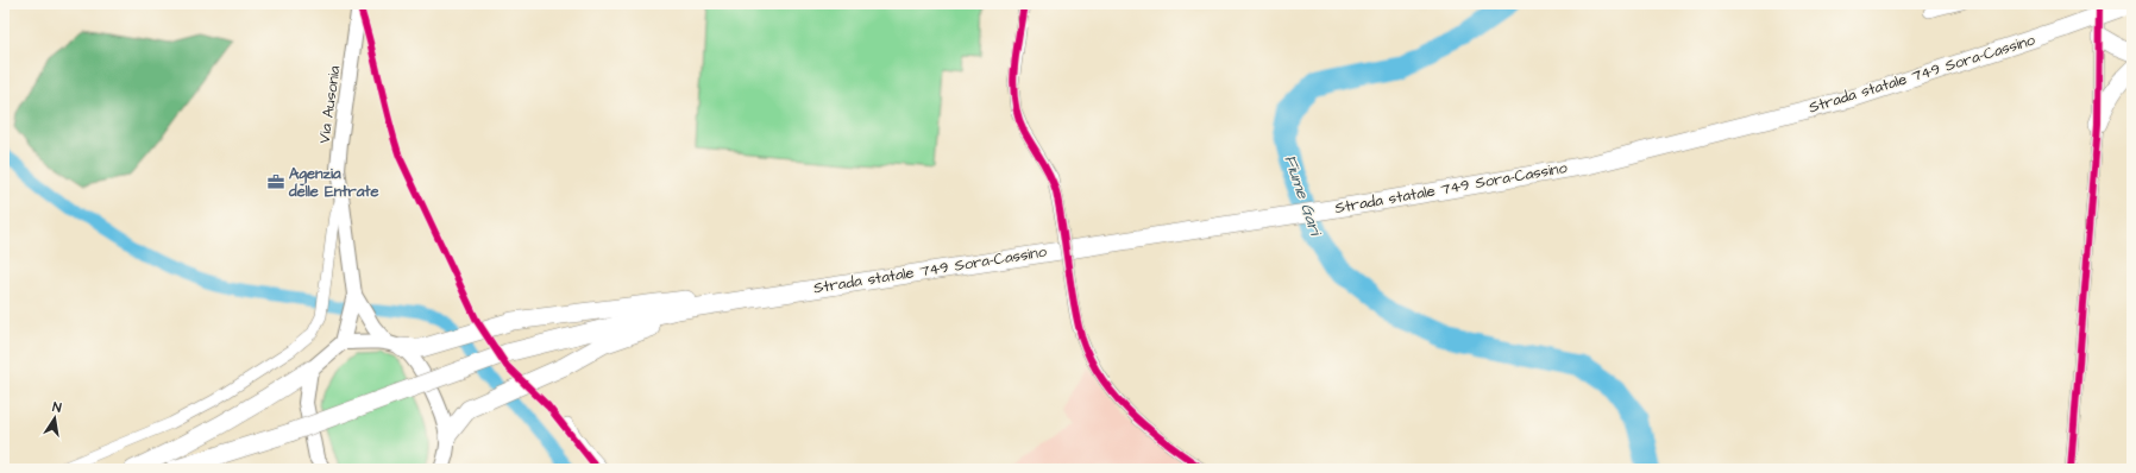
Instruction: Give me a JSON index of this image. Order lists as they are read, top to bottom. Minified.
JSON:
{"streets":{"highway":["Strada statale 749 Sora-Cassino"],"street":["Via Ausonia"]},"water":["Fiume Gari"],"places":{"office":["Agenzia delle Entrate"]},"north":"top"}
